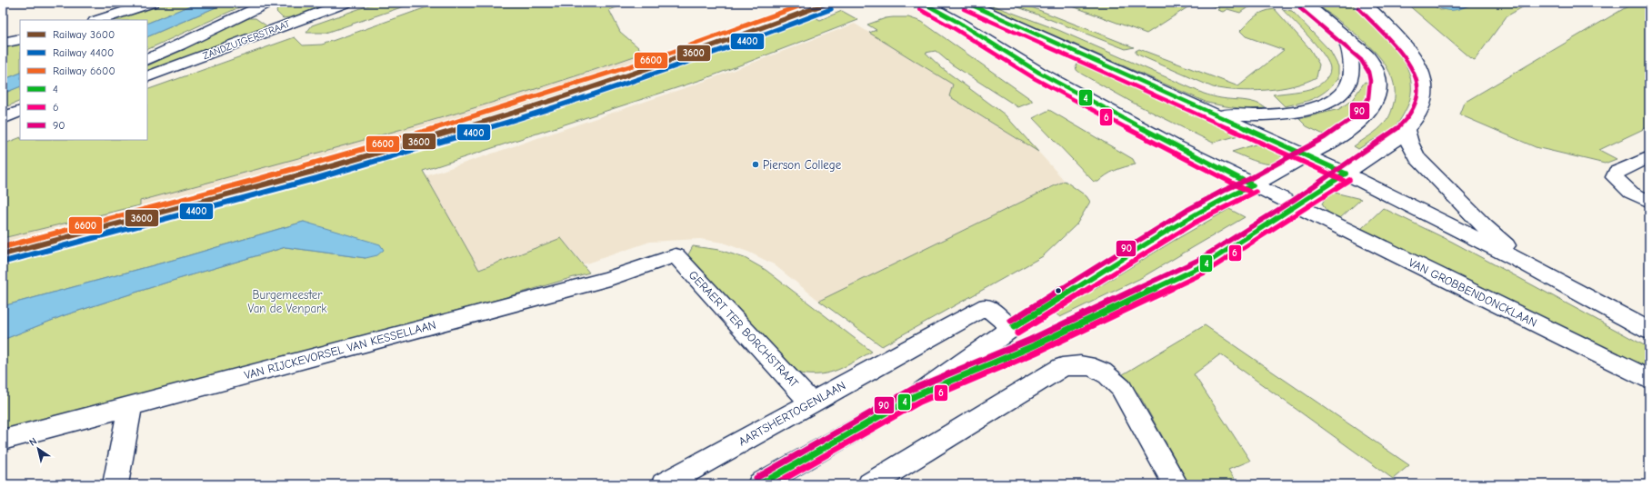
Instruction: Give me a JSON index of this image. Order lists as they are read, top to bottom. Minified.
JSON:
{"streets":{"main road":["ZANDZUIGERSTRAAT","VAN GROBBENDONCKLAAN","GERAERT TER BORCHSTRAAT","VAN RIJCKEVORSEL VAN KESSELLAAN","AARTSHERTOGENLAAN"]},"crossings":[["GERAERT TER BORCHSTRAAT","VAN RIJCKEVORSEL VAN KESSELLAAN"],["GERAERT TER BORCHSTRAAT","AARTSHERTOGENLAAN"]],"parks":["Burgemeester Van de Venpark"],"places":["Pierson College"],"lines":["rail line 3600","rail line 6600","transit line 4","transit line 90","rail line 4400","transit line 6"],"legend":["Railway 3600","Railway 4400","Railway 6600","4","6","90"],"north":"top left"}
